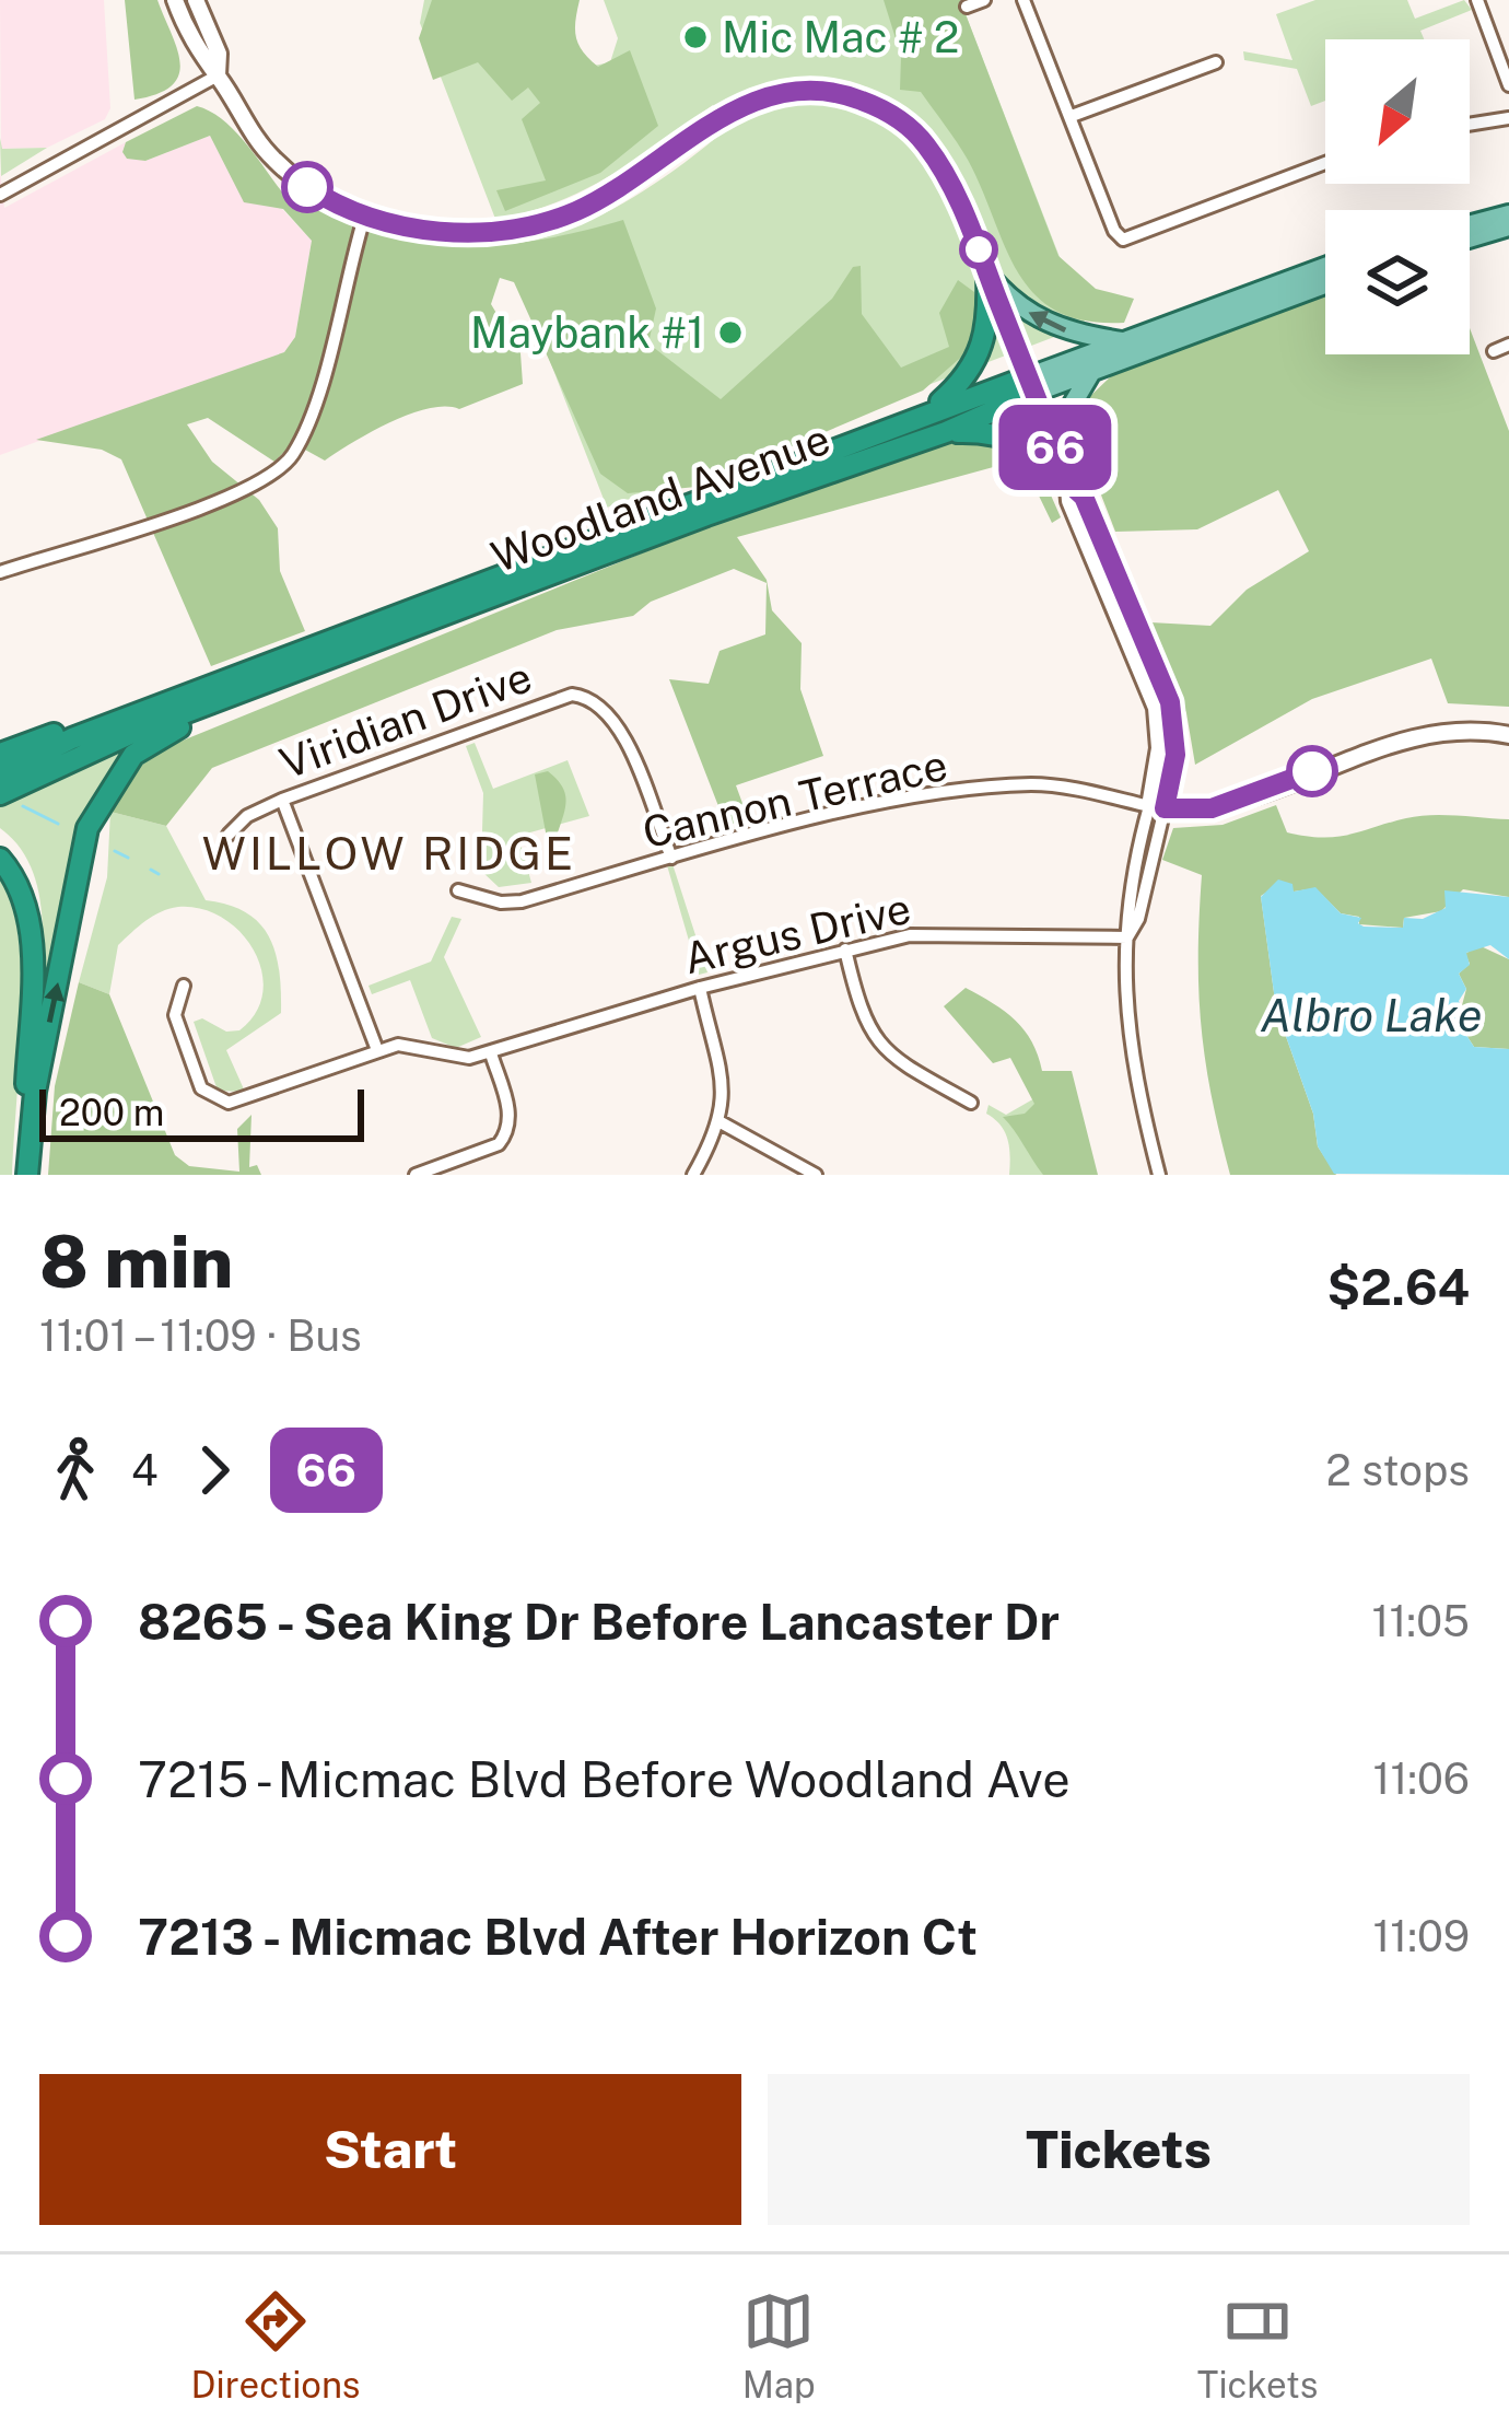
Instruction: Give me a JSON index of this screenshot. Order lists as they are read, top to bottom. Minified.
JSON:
{"streets":{"highway":["Woodland Avenue"],"street":["Viridian Drive","Cannon Terrace","Argus Drive"]},"crossings":[["Viridian Drive","Cannon Terrace"]],"districts":["WILLOW RIDGE"],"water":["Albro Lake"],"places":["Mic Mac # 2","Maybank #1"],"lines":["bus line 66"],"scale_bar":"200 m","north":"bottom left","page":{"on_map":"66","scale":"200 m","heading":["8 min","11:01 – 11:09 · Bus","$2.64"],"legs":["4","66","2 stops"],"list":[{"name":"8265 - Sea King Dr Before Lancaster Dr","value":"11:05"},{"name":"7215 - Micmac Blvd Before Woodland Ave","value":"11:06"},{"name":"7213 - Micmac Blvd After Horizon Ct","value":"11:09"}],"buttons":["Start","Tickets"],"tabs":["Directions","Map","Tickets"]}}
